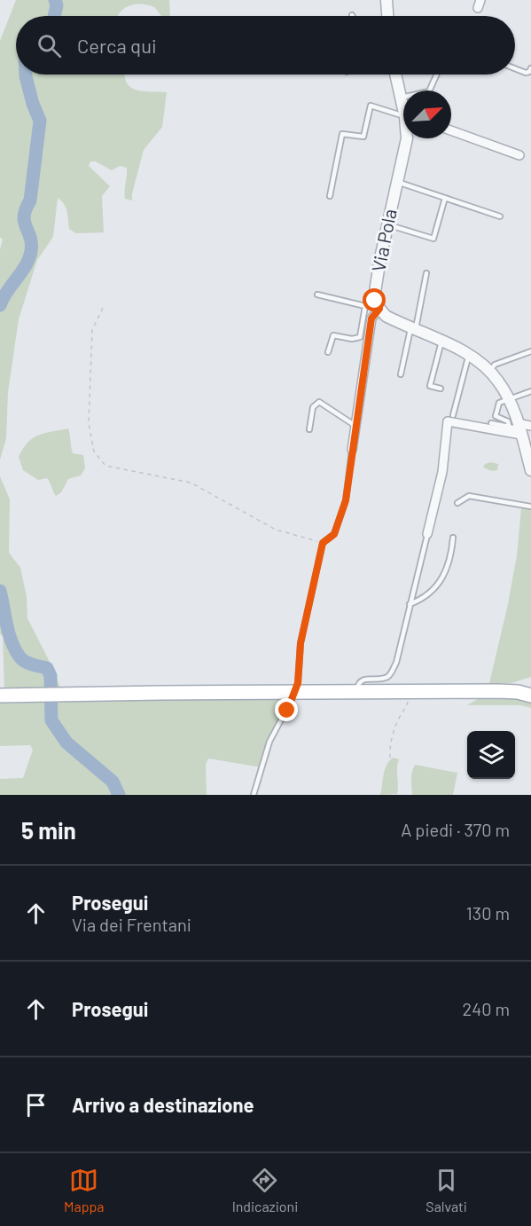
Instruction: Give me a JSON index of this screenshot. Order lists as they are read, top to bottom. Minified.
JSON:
{"streets":{"street":["Via Pola"]},"north":"top right","page":{"search":"Cerca qui","heading":["5 min","A piedi · 370 m"],"list":[["Prosegui","Via dei Frentani","130 m"],["Prosegui","240 m"],"Arrivo a destinazione"],"nav":["Mappa","Indicazioni","Salvati"]}}
